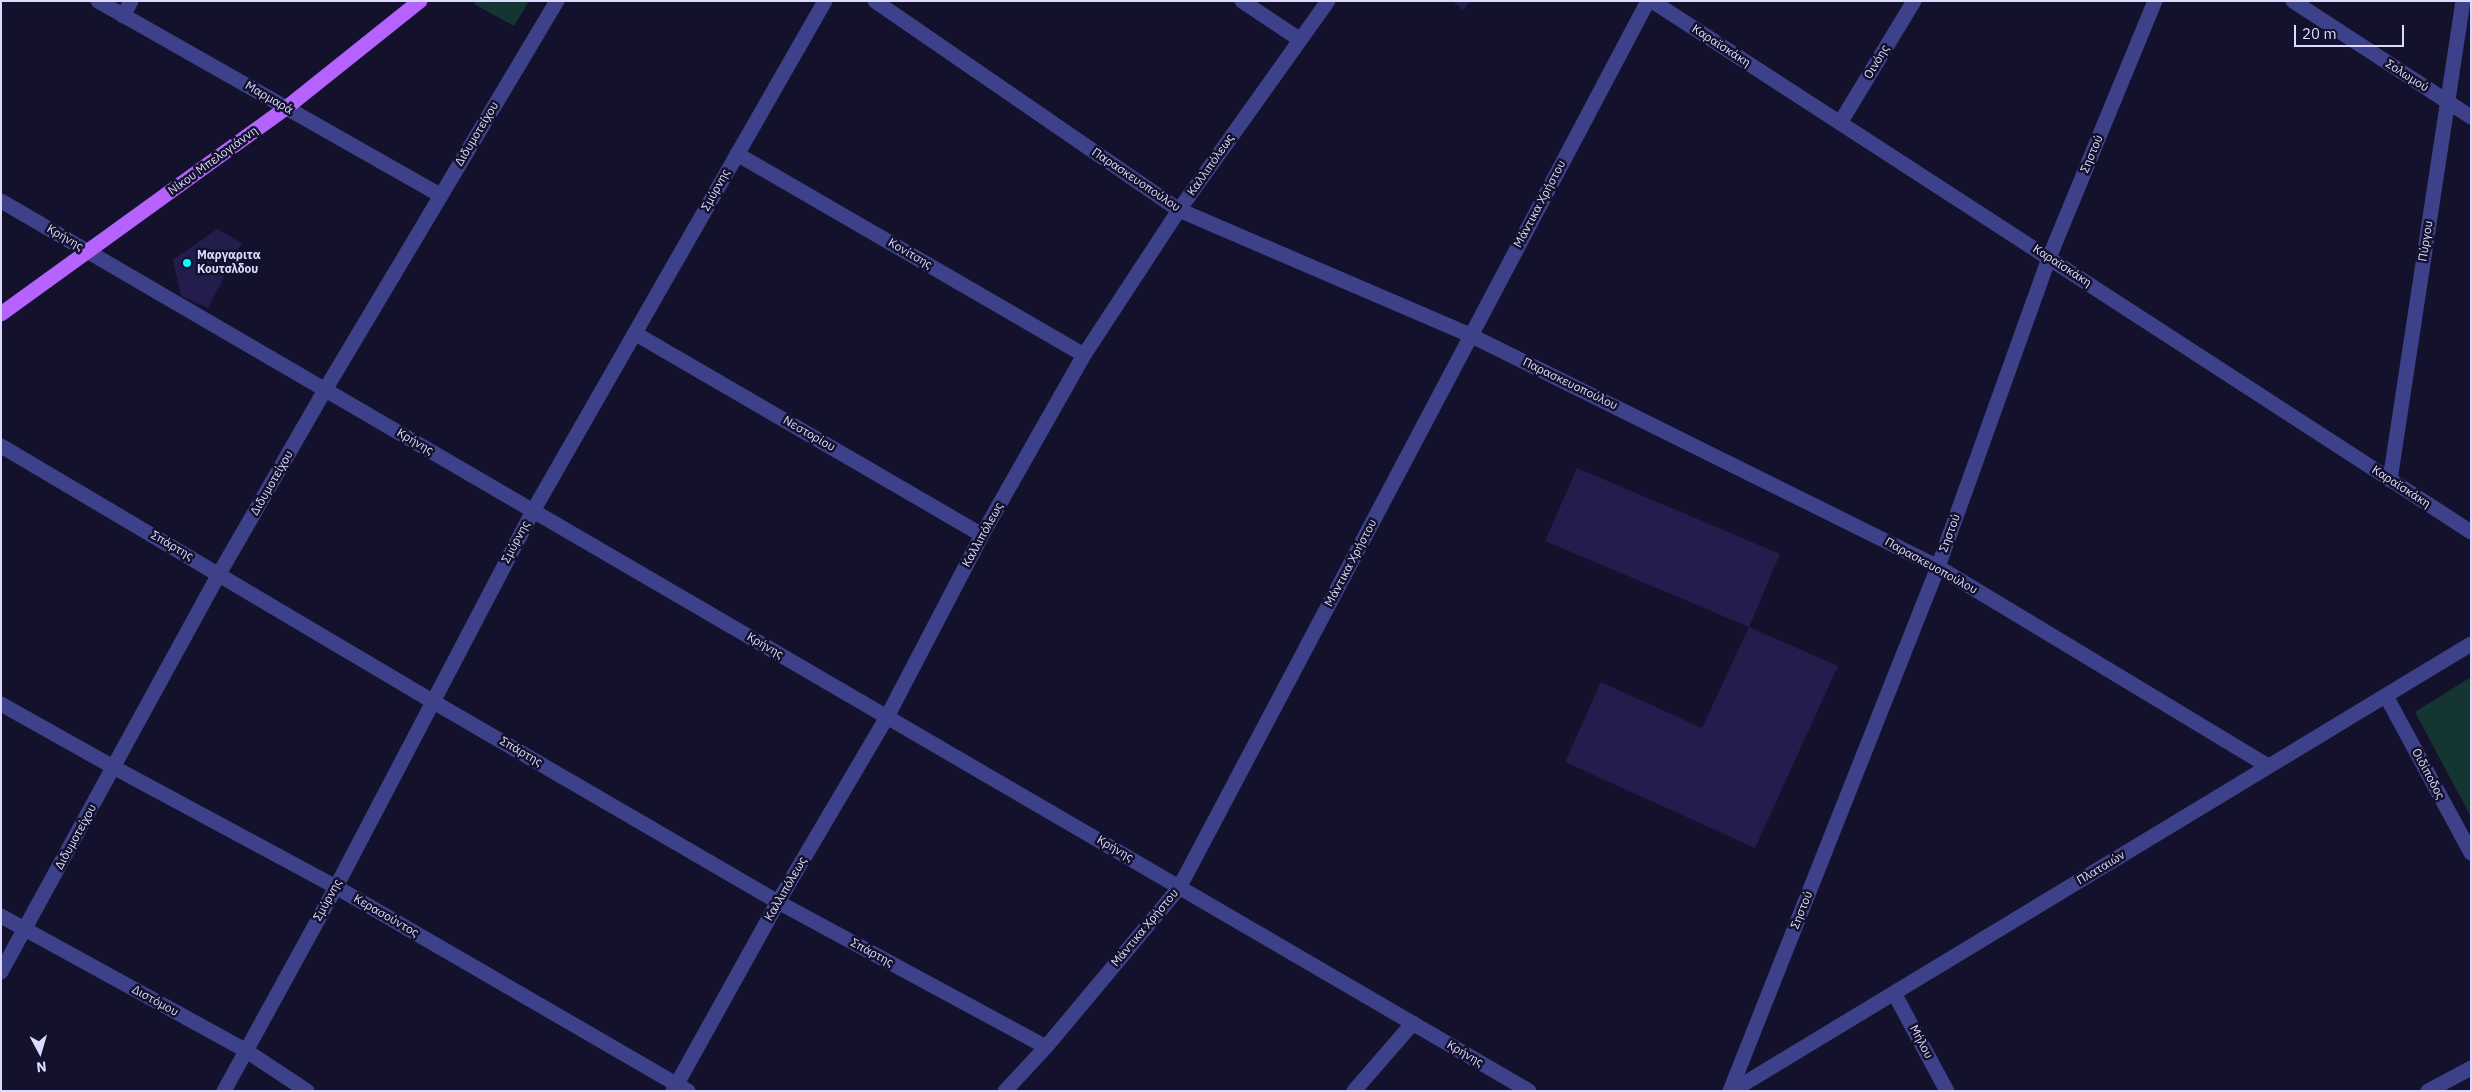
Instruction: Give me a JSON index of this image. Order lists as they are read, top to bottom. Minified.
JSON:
{"streets":{"main road":["Νίκου Μπελογιάννη"],"street":["Καραϊσκάκη","Οινόης","Σολωμού","Μαρμαρά","Διδυμοτείχου","Σηστού","Καλλιπόλεως","Παρασκευοπούλου","Σμύρνης","Μάντικα Χρήστου","Κρήνης","Πύργου","Κονίτσης","Νεστορίου","Σπάρτης","Οιδίποδος","Πλαταιών","Κερασούντος","Διστόμου","Μήλου"]},"crossings":[["Καραϊσκάκη","Οινόης"],["Καραϊσκάκη","Σηστού"],["Καραϊσκάκη","Πύργου"],["Σολωμού","Πύργου"],["Μαρμαρά","Διδυμοτείχου"],["Μαρμαρά","Νίκου Μπελογιάννη"],["Διδυμοτείχου","Κρήνης"],["Διδυμοτείχου","Σπάρτης"],["Διδυμοτείχου","Κερασούντος"],["Διδυμοτείχου","Διστόμου"],["Σηστού","Παρασκευοπούλου"],["Σηστού","Πλαταιών"],["Νίκου Μπελογιάννη","Κρήνης"],["Καλλιπόλεως","Παρασκευοπούλου"],["Καλλιπόλεως","Κρήνης"],["Καλλιπόλεως","Κονίτσης"],["Καλλιπόλεως","Νεστορίου"],["Καλλιπόλεως","Σπάρτης"],["Καλλιπόλεως","Κερασούντος"],["Παρασκευοπούλου","Μάντικα Χρήστου"],["Παρασκευοπούλου","Πλαταιών"],["Σμύρνης","Κρήνης"],["Σμύρνης","Κονίτσης"],["Σμύρνης","Νεστορίου"],["Σμύρνης","Σπάρτης"],["Σμύρνης","Κερασούντος"],["Σμύρνης","Διστόμου"],["Μάντικα Χρήστου","Κρήνης"],["Μάντικα Χρήστου","Σπάρτης"],["Οιδίποδος","Πλαταιών"],["Πλαταιών","Μήλου"]],"places":["Μαργαριτα Κουτσλδου"],"scale_bar":"20 m","north":"bottom"}
